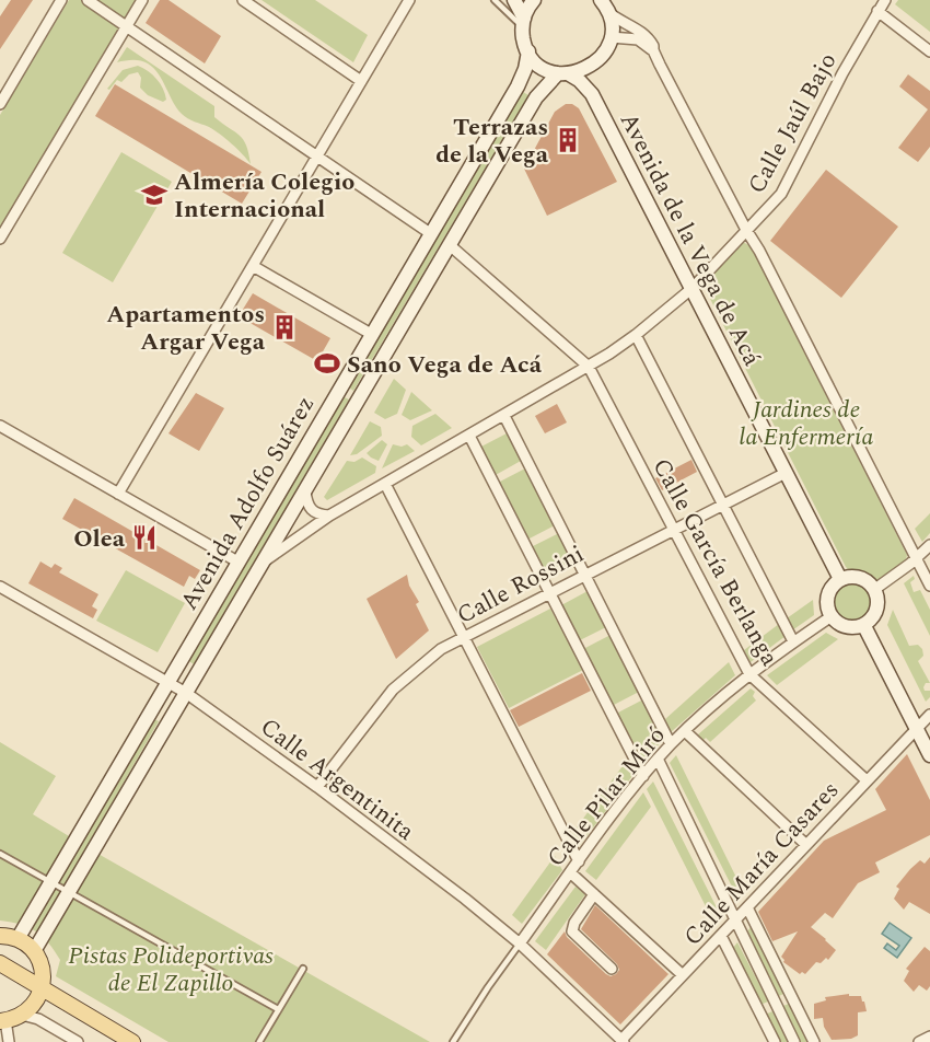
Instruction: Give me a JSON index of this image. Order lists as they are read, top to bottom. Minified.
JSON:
{"streets":{"street":["Calle Jaúl Bajo","Avenida de la Vega de Acá","Avenida Adolfo Suárez","Calle García Berlanga","Calle Rossini","Calle Argentinita","Calle Pilar Miró","Calle María Casares"]},"crossings":[["Calle Jaúl Bajo","Avenida de la Vega de Acá"],["Calle Jaúl Bajo","Avenida Adolfo Suárez"],["Calle Jaúl Bajo","Calle García Berlanga"],["Avenida de la Vega de Acá","Avenida Adolfo Suárez"],["Avenida de la Vega de Acá","Calle Rossini"],["Avenida de la Vega de Acá","Calle Pilar Miró"],["Avenida Adolfo Suárez","Calle Argentinita"],["Calle García Berlanga","Calle Rossini"],["Calle García Berlanga","Calle Pilar Miró"],["Calle García Berlanga","Calle María Casares"],["Calle Rossini","Calle Argentinita"],["Calle Argentinita","Calle Pilar Miró"],["Calle Argentinita","Calle María Casares"]],"parks":["Jardines de la Enfermería","Pistas Polideportivas de El Zapillo"],"places":{"building":["Terrazas de la Vega","Apartamentos Argar Vega"],"school or university":["Almería Colegio Internacional"],"sports":["Sano Vega de Acá"],"restaurant":["Olea"]}}
